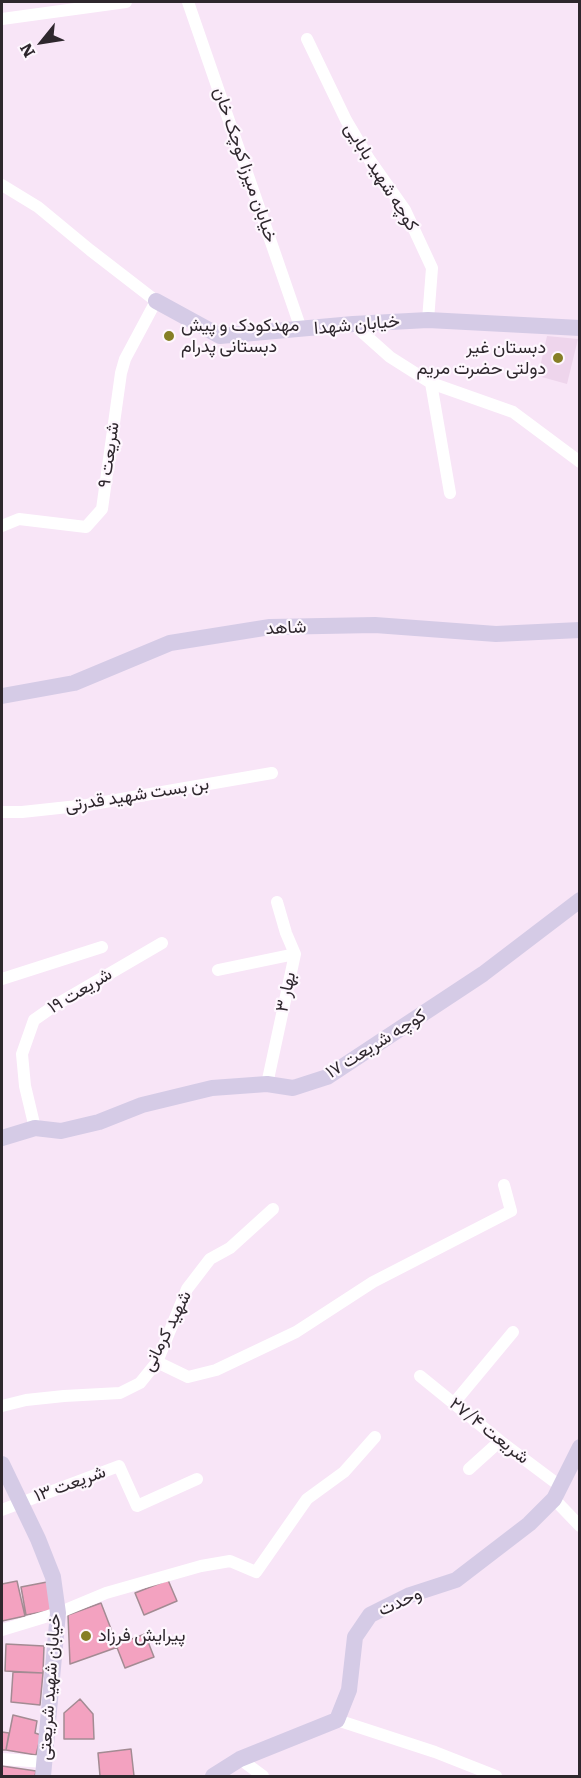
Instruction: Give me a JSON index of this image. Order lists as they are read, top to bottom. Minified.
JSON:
{"streets":{"street":["خیابان میرزا کوچک خان","کوچه شهید بابایی","خیابان شهدا","شریعت ۹","شاهد","بن بست شهید قدرتی","شریعت ۱۹","بهار ۳","کوچه شریعت ۱۷","شهید کرمانی","شریعت ۲۷/۴","شریعت ۱۳","وحدت","خیابان شهید شریعتی"]},"crossings":[["خیابان میرزا کوچک خان","خیابان شهدا"],["کوچه شهید بابایی","خیابان شهدا"],["خیابان شهدا","شریعت ۹"],["شریعت ۱۹","کوچه شریعت ۱۷"],["بهار ۳","کوچه شریعت ۱۷"],["شریعت ۲۷/۴","وحدت"],["شریعت ۱۳","خیابان شهید شریعتی"]],"places":["مهدکودک و پیش دبستانی پدرام","دبستان غیر دولتی حضرت مریم","پیرایش فرزاد"],"north":"bottom left"}
